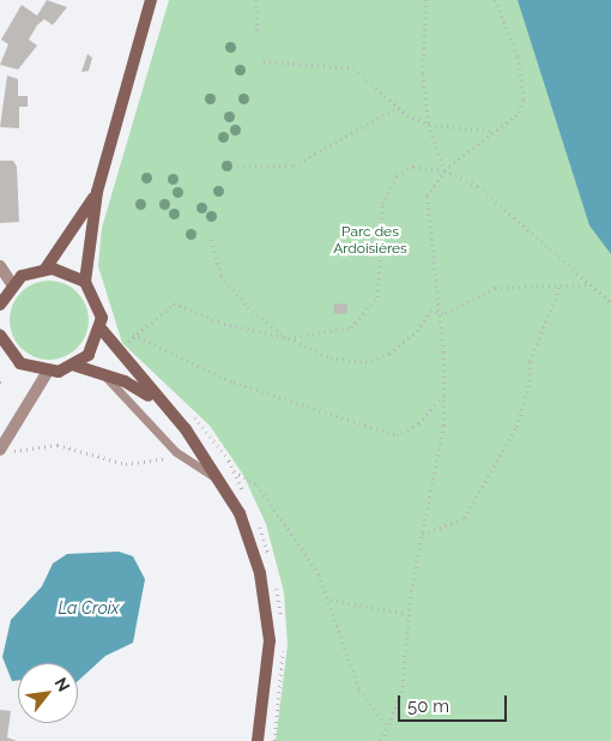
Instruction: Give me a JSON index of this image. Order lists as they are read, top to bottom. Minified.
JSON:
{"water":["La Croix"],"parks":["Parc des Ardoisières"],"scale_bar":"50 m","north":"top right"}
